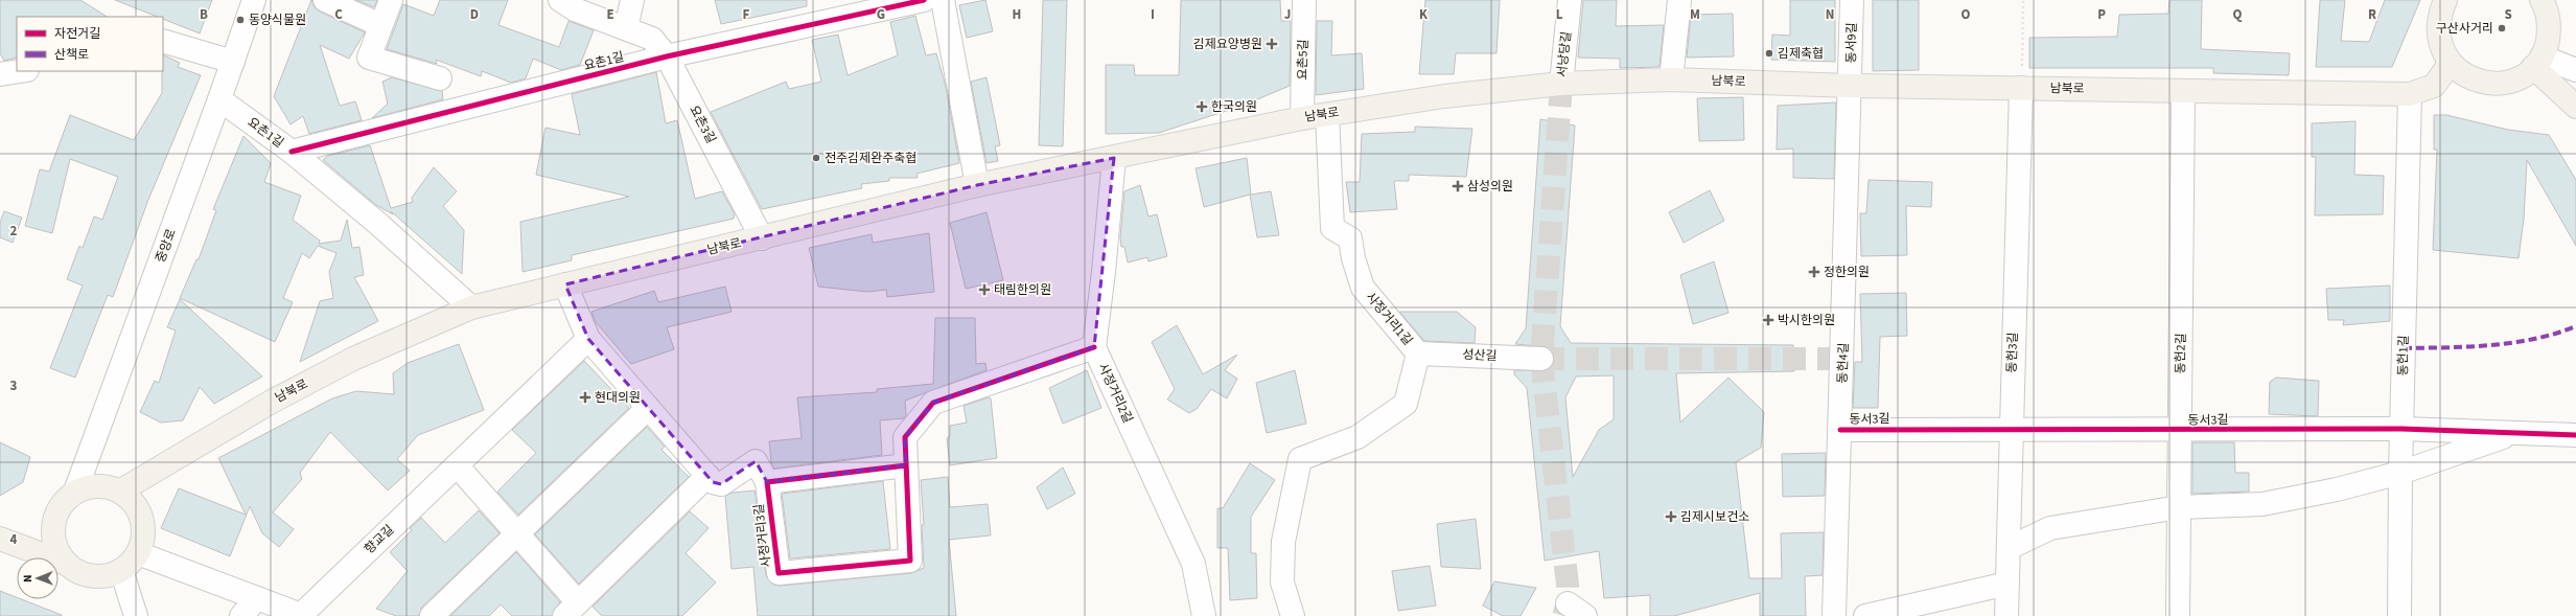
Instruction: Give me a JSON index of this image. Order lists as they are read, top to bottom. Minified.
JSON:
{"streets":{"main road":["남북로"],"street":["동서9길","서낭당길","요촌5길","요촌1길","요촌3길","중앙로","사정거리1길","동헌3길","동헌2길","성산길","동헌1길","동헌4길","사정거리2길","동서3길","사정거리3길","향교길"]},"crossings":[["동서9길","남북로"],["동서9길","동헌4길"],["서낭당길","남북로"],["요촌5길","남북로"],["요촌1길","요촌3길"],["요촌1길","중앙로"],["남북로","요촌3길"],["남북로","중앙로"],["남북로","사정거리1길"],["남북로","동헌3길"],["남북로","동헌2길"],["남북로","동헌1길"],["남북로","동헌4길"],["남북로","사정거리3길"],["남북로","향교길"],["중앙로","향교길"],["사정거리1길","성산길"],["동헌3길","동서3길"],["동헌2길","동서3길"],["동헌1길","동서3길"],["동헌4길","동서3길"],["사정거리2길","사정거리3길"],["사정거리3길","향교길"]],"places":{"other":["동양식물원","구산사거리","김제축협","전주김제완주축협"],"health":["김제요양병원","한국의원","삼성의원","정한의원","태림한의원","박시한의원","현대의원","김제시보건소"]},"legend":["자전거길","산책로"],"north":"left","grid":{"columns":["B","C","D","E","F","G","H","I","J","K","L","M","N","O","P","Q","R","S"],"rows":["2","3","4"]}}
